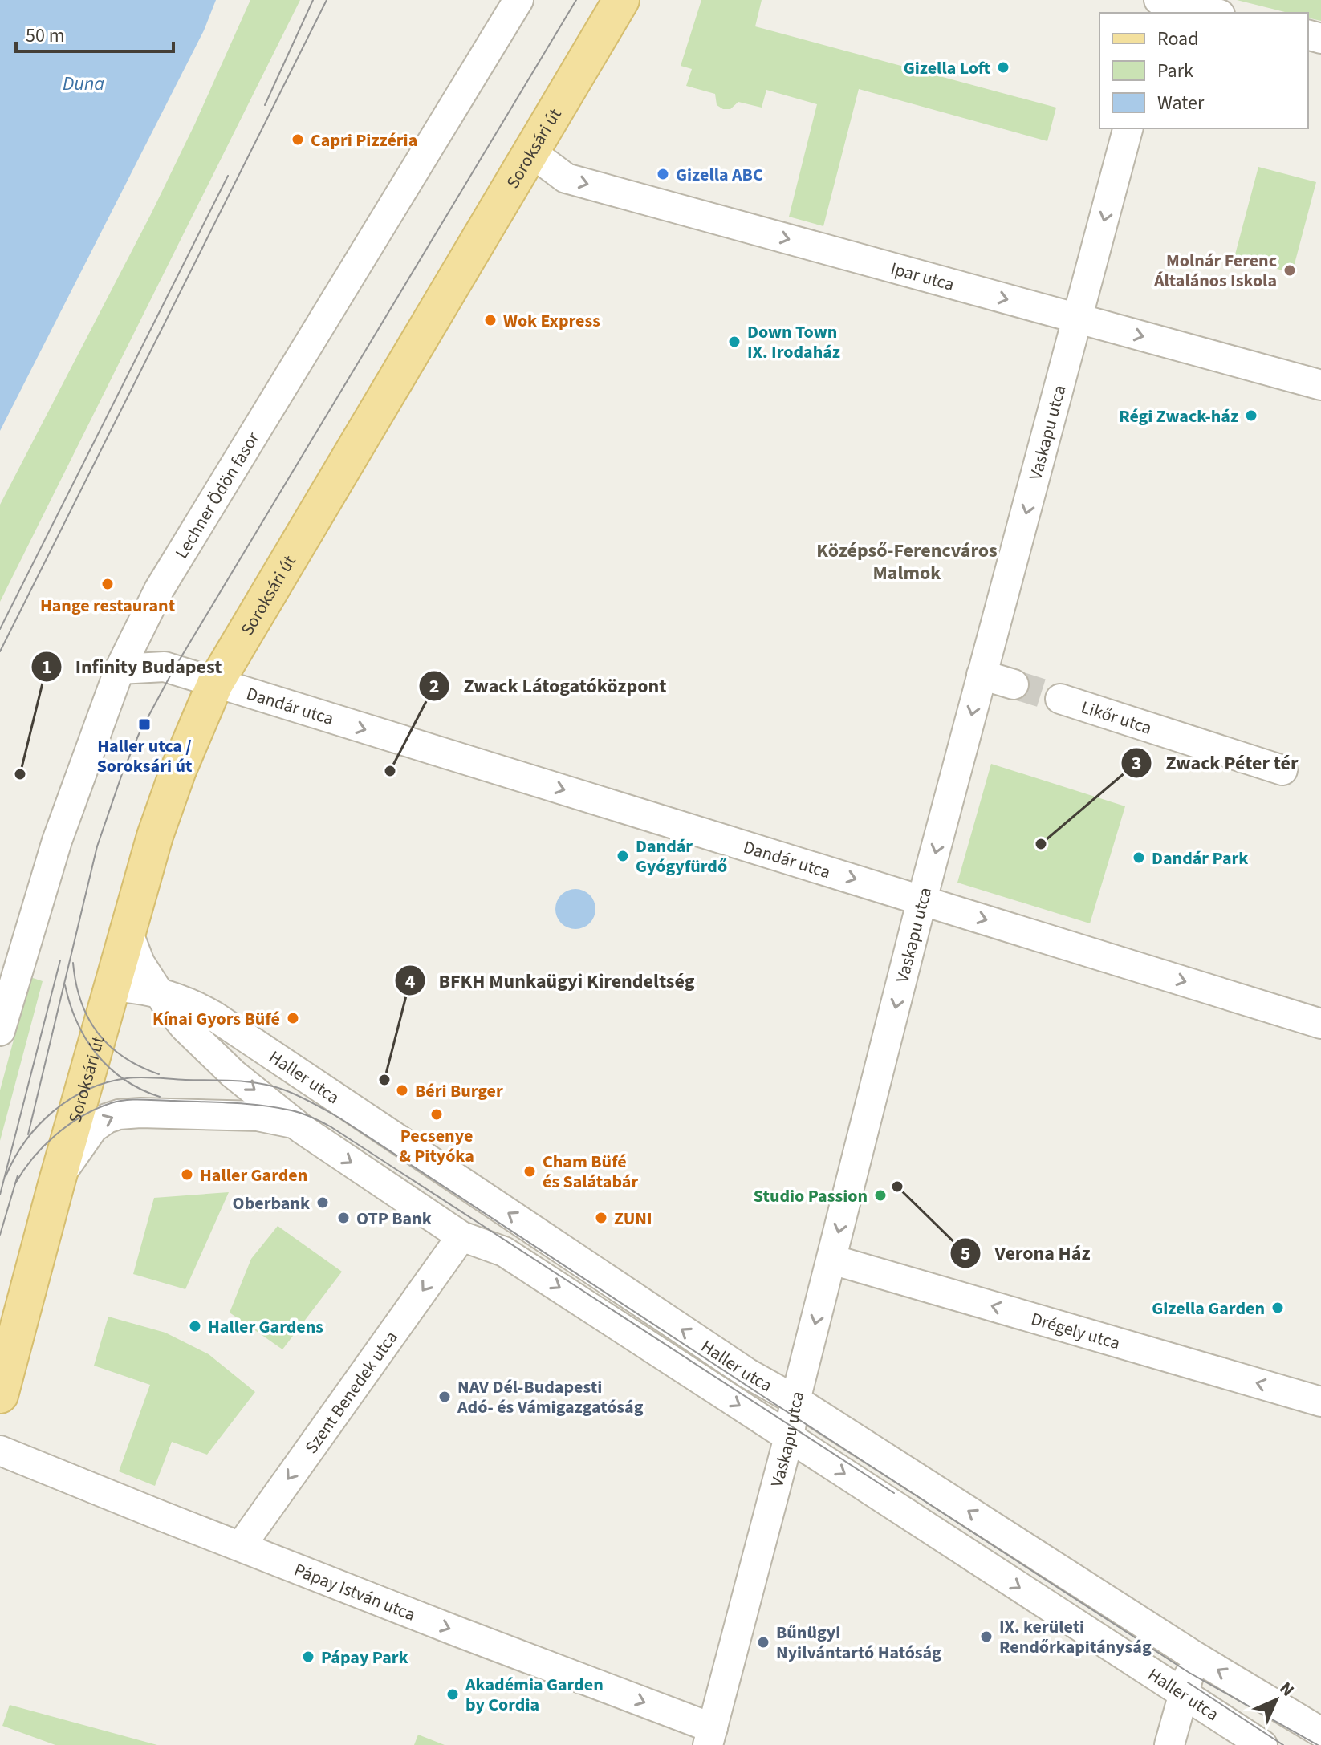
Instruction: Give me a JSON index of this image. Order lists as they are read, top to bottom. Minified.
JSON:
{"streets":{"main road":["Soroksári út"],"street":["Ipar utca","Vaskapu utca","Lechner Ödön fasor","Dandár utca","Likőr utca","Haller utca","Drégely utca","Szent Benedek utca","Pápay István utca"]},"crossings":[["Soroksári út","Ipar utca"],["Soroksári út","Dandár utca"],["Soroksári út","Haller utca"],["Ipar utca","Vaskapu utca"],["Vaskapu utca","Dandár utca"],["Vaskapu utca","Haller utca"],["Vaskapu utca","Drégely utca"],["Vaskapu utca","Pápay István utca"],["Lechner Ödön fasor","Dandár utca"],["Haller utca","Szent Benedek utca"],["Szent Benedek utca","Pápay István utca"]],"one_way":["Ipar utca","Vaskapu utca","Dandár utca","Drégely utca","Szent Benedek utca","Pápay István utca"],"districts":["Középső-Ferencváros Malmok"],"water":["Duna"],"places":{"other":["Gizella Loft","Capri Pizzéria","Gizella ABC","Molnár Ferenc Általános Iskola","Wok Express","Down Town IX. Irodaház","Régi Zwack-ház","Hange restaurant","Zwack Látogatóközpont","Infinity Budapest","Zwack Péter tér","Dandár Gyógyfürdő","Dandár Park","Kínai Gyors Büfé","BFKH Munkaügyi Kirendeltség","Béri Burger","Pecsenye & Pityóka","Cham Büfé és Salátabár","Haller Garden","Verona Ház","Studio Passion","Oberbank","OTP Bank","ZUNI","Gizella Garden","Haller Gardens","NAV Dél-Budapesti Adó- és Vámigazgatóság","IX. kerületi Rendőrkapitányság","Bűnügyi Nyilvántartó Hatóság","Pápay Park","Akadémia Garden by Cordia"],"transit":["Haller utca / Soroksári út"]},"legend":["Road","Park","Water"],"scale_bar":"50 m","north":"top right"}
